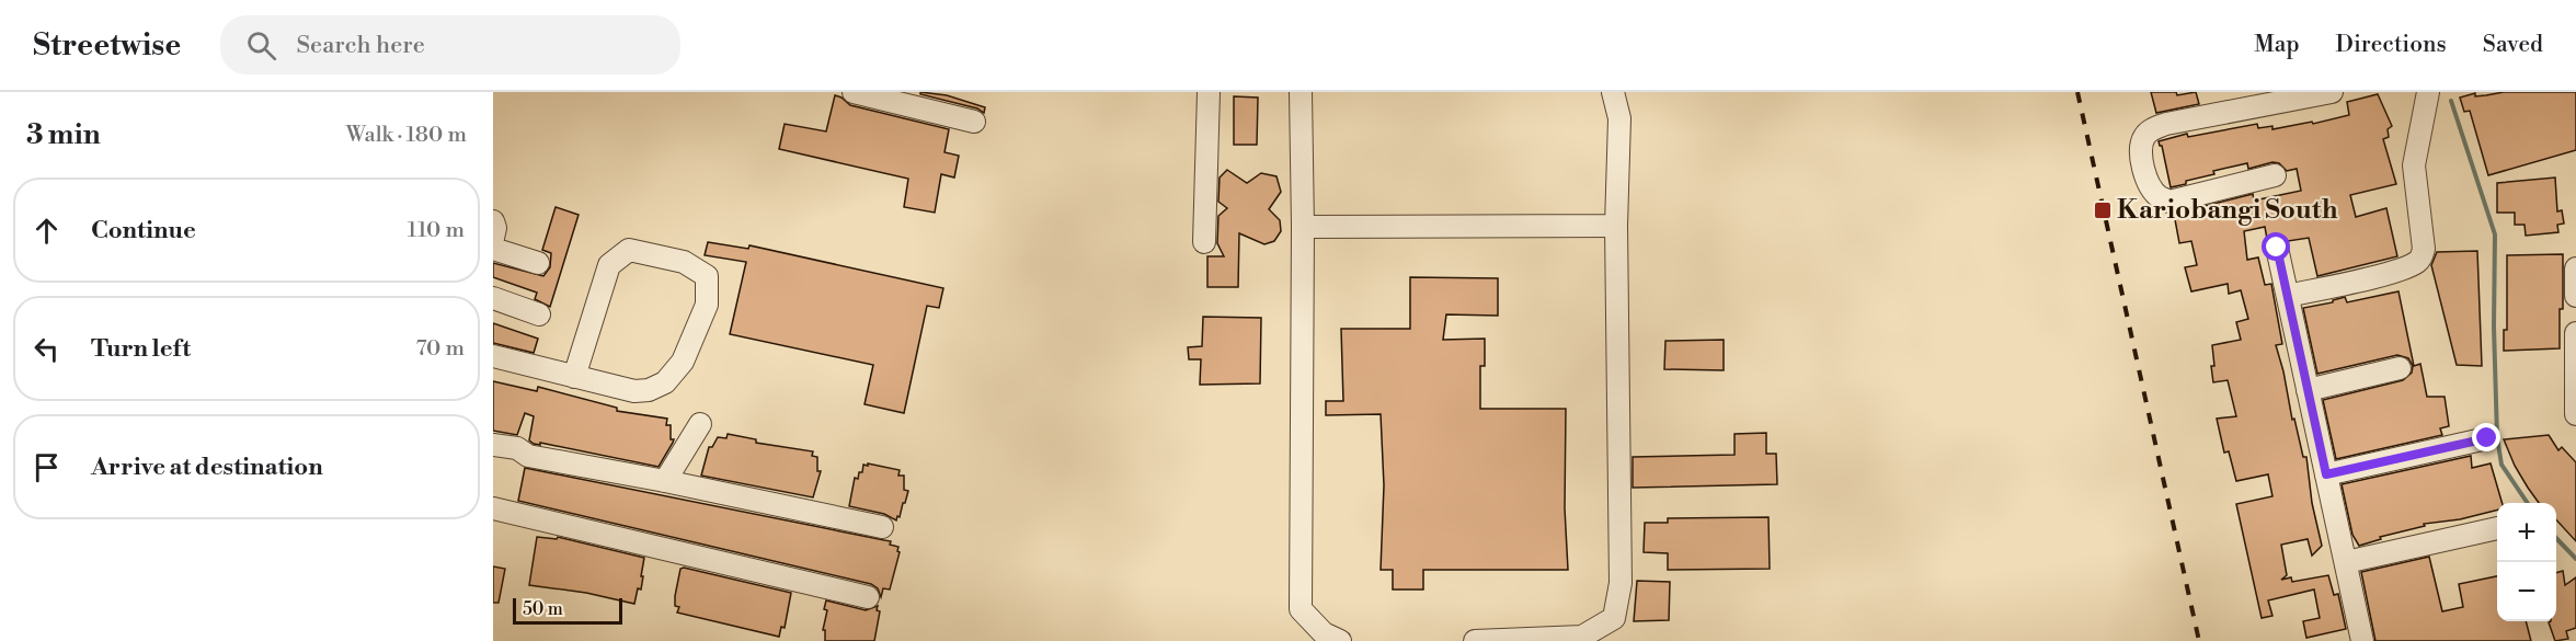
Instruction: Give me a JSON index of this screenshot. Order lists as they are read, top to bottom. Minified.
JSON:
{"places":{"transit":["Kariobangi South"]},"scale_bar":"50 m","page":{"header":"Streetwise","search":"Search here","nav":["Map","Directions","Saved"],"heading":["3 min","Walk · 180 m"],"list":[["Continue","110 m"],["Turn left","70 m"],"Arrive at destination"],"map_buttons":["+","−"],"scale":"50 m"}}
